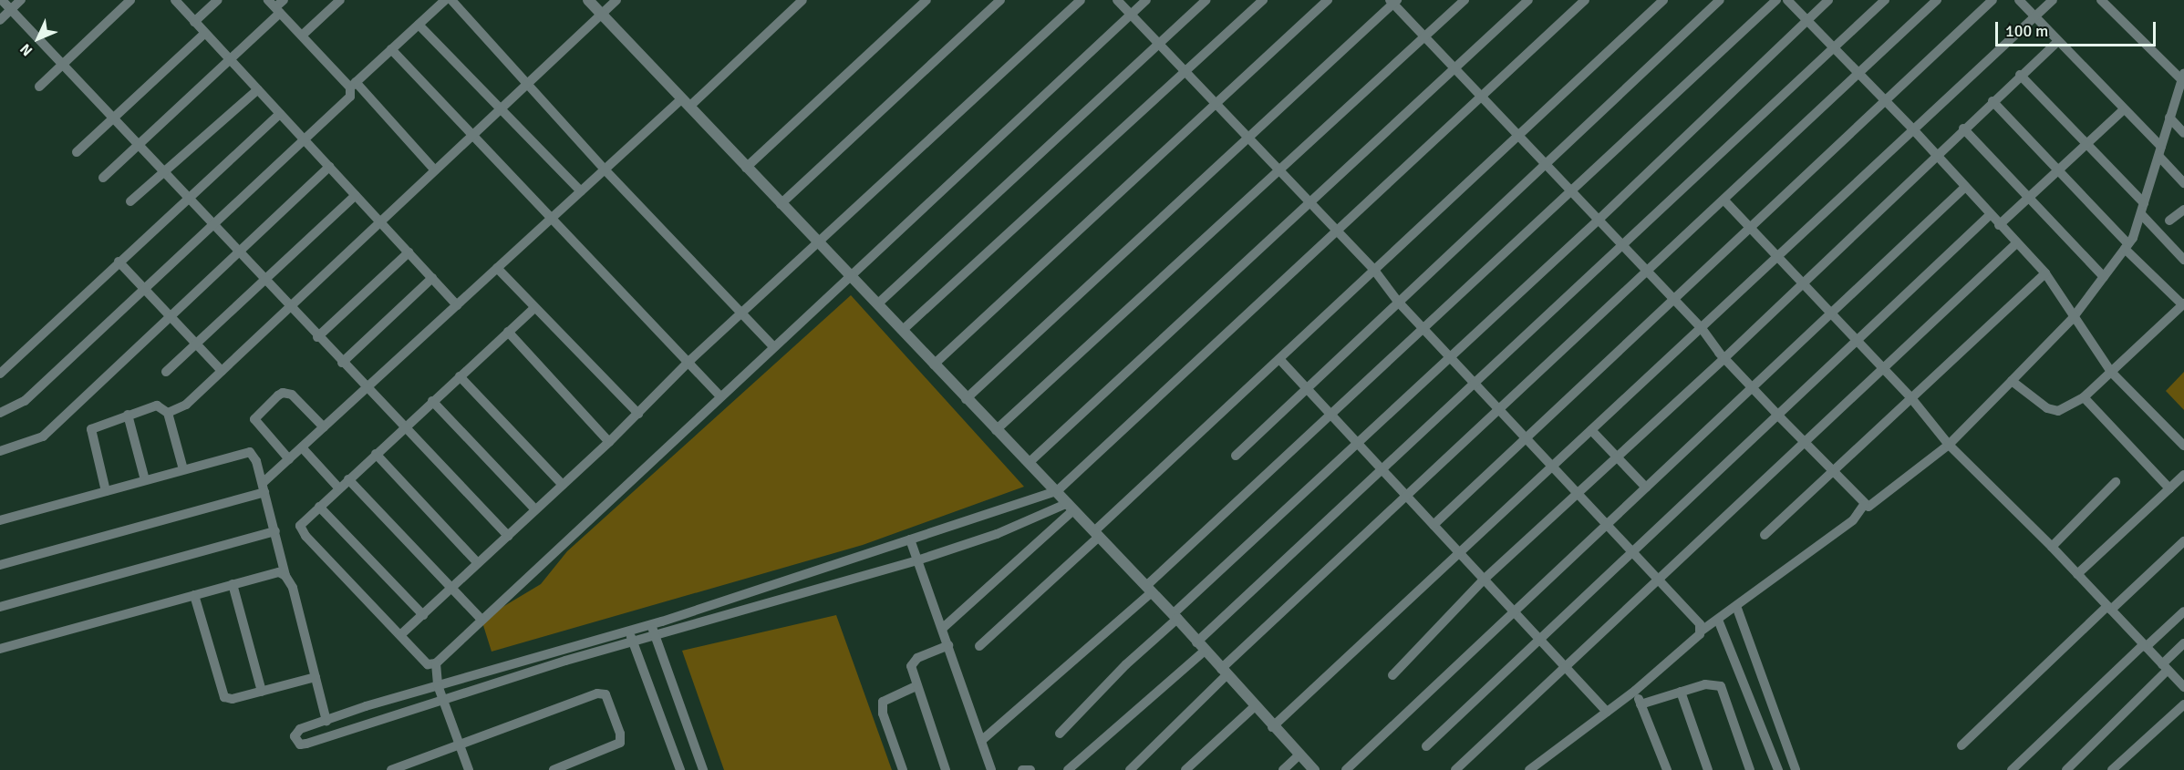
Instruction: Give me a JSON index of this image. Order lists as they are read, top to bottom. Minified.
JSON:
{"scale_bar":"100 m","north":"bottom left"}
